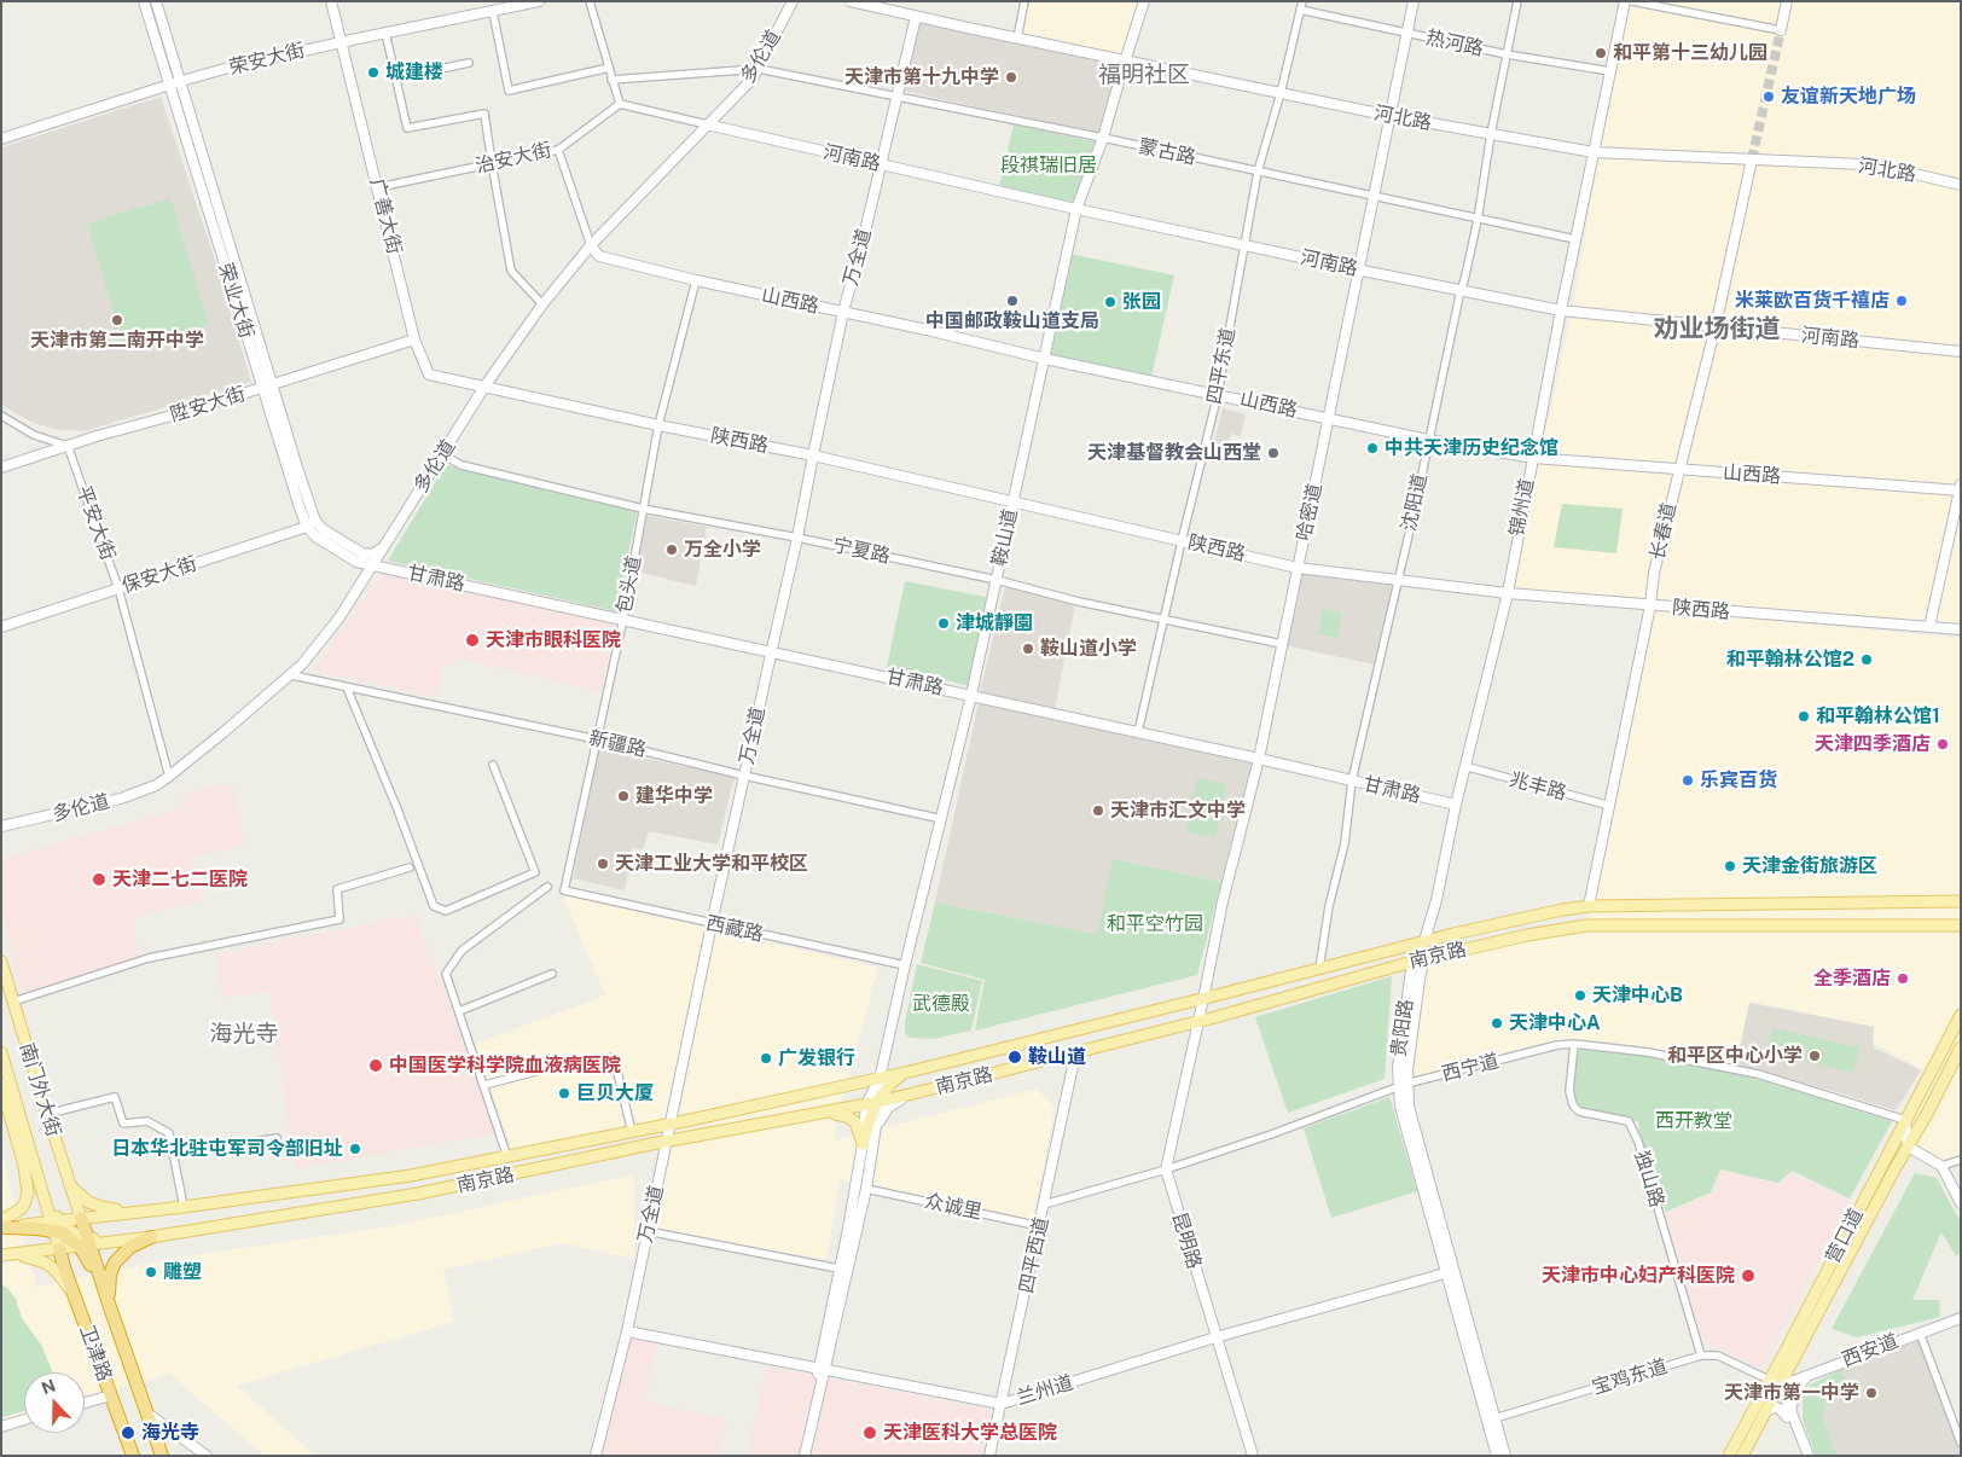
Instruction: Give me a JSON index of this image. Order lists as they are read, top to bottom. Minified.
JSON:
{"streets":{"highway":["卫津路"],"main road":["南京路","南门外大街","营口道"],"street":["热河路","多伦道","荣安大街","河北路","蒙古路","治安大街","河南路","广善大街","万全道","荣业大街","山西路","四平东道","陞安大街","陕西路","沈阳道","锦州道","哈密道","平安大街","长春道","鞍山道","宁夏路","保安大街","甘肃路","包头道","新疆路","兆丰路","西藏路","贵阳路","西宁道","独山路","众诚里","昆明路","四平西道","西安道","宝鸡东道","兰州道"]},"crossings":[["热河路","四平东道"],["热河路","沈阳道"],["热河路","锦州道"],["热河路","哈密道"],["多伦道","蒙古路"],["多伦道","河南路"],["多伦道","广善大街"],["多伦道","山西路"],["多伦道","陕西路"],["多伦道","平安大街"],["多伦道","宁夏路"],["多伦道","甘肃路"],["多伦道","新疆路"],["荣安大街","广善大街"],["荣安大街","荣业大街"],["河北路","万全道"],["河北路","四平东道"],["河北路","沈阳道"],["河北路","锦州道"],["河北路","哈密道"],["河北路","长春道"],["河北路","鞍山道"],["蒙古路","万全道"],["蒙古路","四平东道"],["蒙古路","沈阳道"],["蒙古路","锦州道"],["蒙古路","哈密道"],["蒙古路","鞍山道"],["治安大街","广善大街"],["河南路","万全道"],["河南路","四平东道"],["河南路","沈阳道"],["河南路","锦州道"],["河南路","哈密道"],["河南路","长春道"],["河南路","鞍山道"],["广善大街","陞安大街"],["广善大街","陕西路"],["万全道","山西路"],["万全道","陕西路"],["万全道","宁夏路"],["万全道","甘肃路"],["万全道","新疆路"],["万全道","西藏路"],["万全道","南京路"],["万全道","兰州道"],["荣业大街","陞安大街"],["荣业大街","保安大街"],["山西路","四平东道"],["山西路","沈阳道"],["山西路","锦州道"],["山西路","哈密道"],["山西路","长春道"],["山西路","鞍山道"],["山西路","包头道"],["四平东道","陕西路"],["四平东道","宁夏路"],["四平东道","甘肃路"],["陞安大街","平安大街"],["陕西路","沈阳道"],["陕西路","锦州道"],["陕西路","哈密道"],["陕西路","长春道"],["陕西路","鞍山道"],["陕西路","包头道"],["沈阳道","甘肃路"],["沈阳道","南京路"],["锦州道","甘肃路"],["锦州道","兆丰路"],["锦州道","南京路"],["锦州道","贵阳路"],["哈密道","宁夏路"],["哈密道","甘肃路"],["哈密道","南京路"],["哈密道","昆明路"],["平安大街","保安大街"],["长春道","兆丰路"],["长春道","南京路"],["鞍山道","宁夏路"],["鞍山道","甘肃路"],["鞍山道","新疆路"],["鞍山道","西藏路"],["鞍山道","南京路"],["鞍山道","众诚里"],["鞍山道","兰州道"],["宁夏路","包头道"],["甘肃路","包头道"],["包头道","新疆路"],["包头道","西藏路"],["南京路","贵阳路"],["南京路","南门外大街"],["南京路","昆明路"],["南京路","四平西道"],["南京路","卫津路"],["贵阳路","西宁道"],["贵阳路","宝鸡东道"],["贵阳路","兰州道"],["西宁道","独山路"],["西宁道","营口道"],["西宁道","昆明路"],["西宁道","四平西道"],["南门外大街","卫津路"],["独山路","宝鸡东道"],["众诚里","四平西道"],["营口道","西安道"],["营口道","宝鸡东道"],["昆明路","兰州道"],["四平西道","兰州道"]],"districts":["福明社区","劝业场街道","海光寺"],"parks":["段祺瑞旧居","和平空竹园","武德殿","西开教堂"],"places":["和平第十三幼儿园","城建楼","天津市第十九中学","友谊新天地广场","中国邮政鞍山道支局","米莱欧百货千禧店","张园","天津市第二南开中学","中共天津历史纪念馆","天津基督教会山西堂","万全小学","津城靜園","天津市眼科医院","鞍山道小学","和平翰林公馆2","和平翰林公馆1","天津四季酒店","乐宾百货","建华中学","天津市汇文中学","天津工业大学和平校区","天津金街旅游区","天津二七二医院","全季酒店","天津中心B","天津中心A","和平区中心小学","鞍山道","广发银行","中国医学科学院血液病医院","巨贝大厦","日本华北驻屯军司令部旧址","雕塑","天津市中心妇产科医院","天津市第一中学","海光寺","天津医科大学总医院"],"north":"top"}
